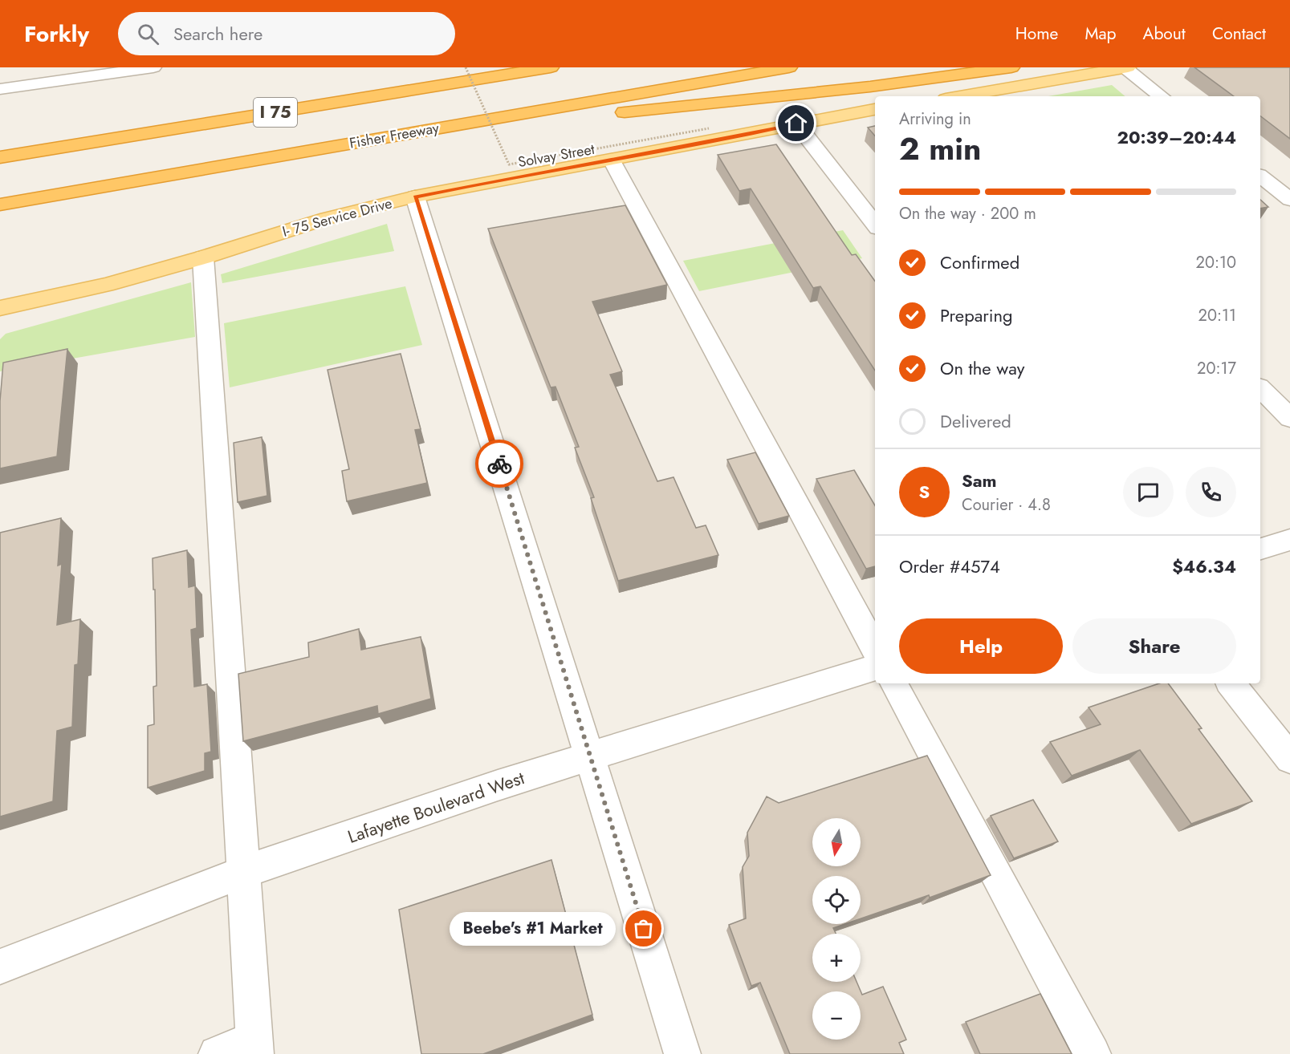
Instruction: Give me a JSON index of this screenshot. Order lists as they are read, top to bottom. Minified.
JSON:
{"streets":{"highway":["I 75","Fisher Freeway"],"main road":["I- 75 Service Drive"],"street":["Lafayette Boulevard West"],"path":["Solvay Street"]},"places":["Beebe's #1 Market"],"north":"bottom","page":{"header":"Forkly","search":"Search here","nav":["Home","Map","About","Contact"],"heading":["2 min","Arriving in","20:39–20:44"],"panel":["Sam","Courier · 4.8","Order #4574","$46.34"],"bar":"On the way · 200 m","list":[["Confirmed","20:10"],["Preparing","20:11"],["On the way","20:17"],"Delivered"],"round":"S","buttons":["Help","Share"],"map_buttons":["+","−"],"bubble":"Beebe's #1 Market"}}
